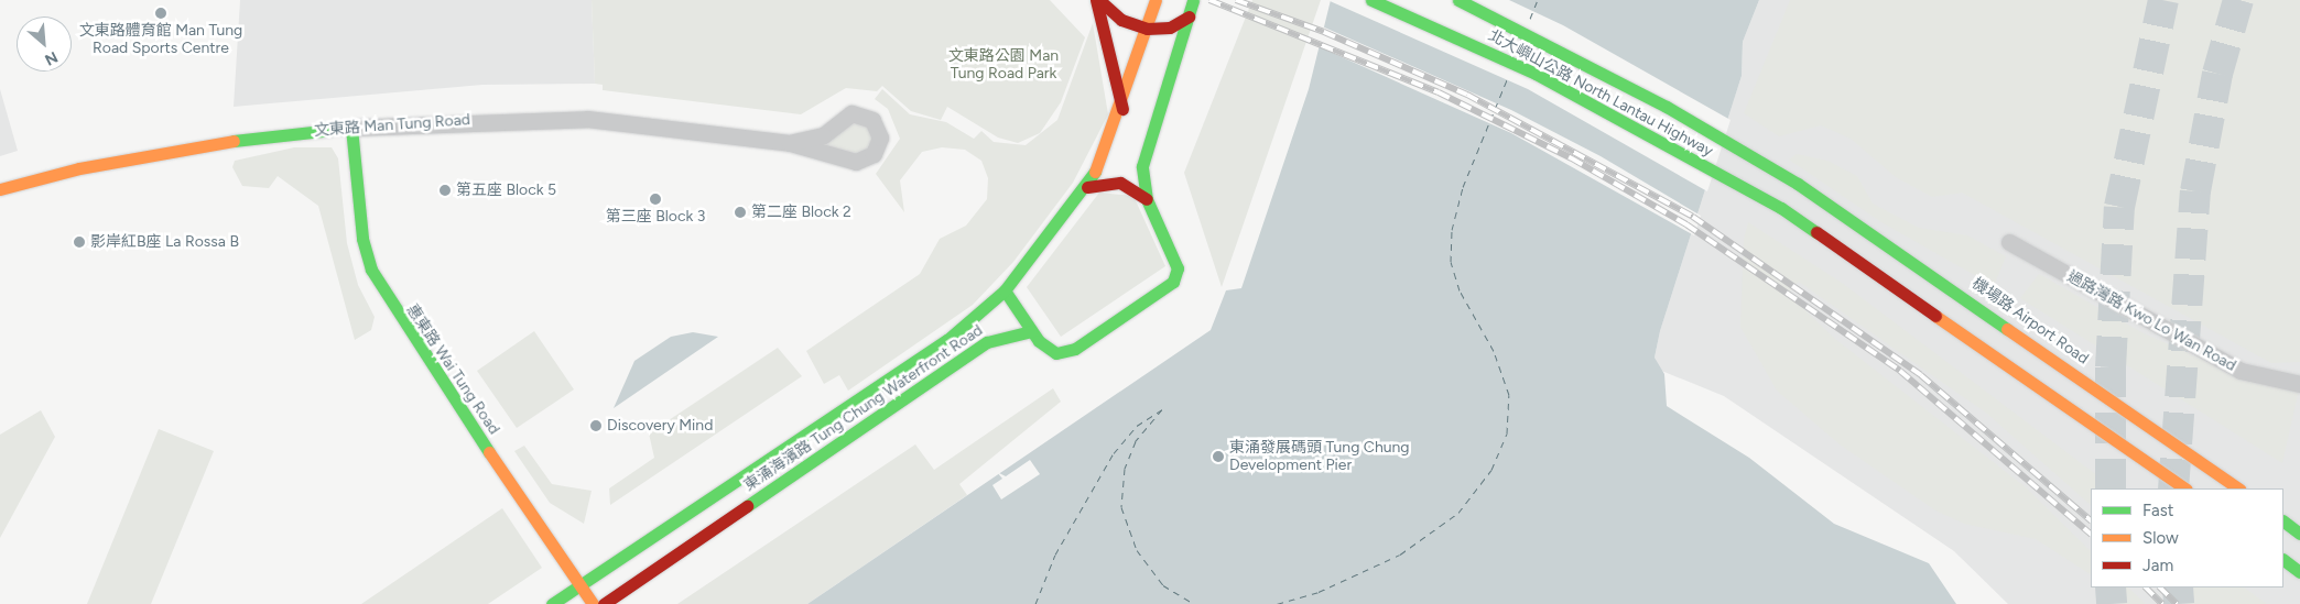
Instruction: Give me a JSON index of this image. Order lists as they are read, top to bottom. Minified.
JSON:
{"streets":{"main road":["北大嶼山公路 North Lantau Highway","文東路 Man Tung Road","機場路 Airport Road","惠東路 Wai Tung Road","東涌海濱路 Tung Chung Waterfront Road"],"street":["過路灣路 Kwo Lo Wan Road"]},"crossings":[["北大嶼山公路 North Lantau Highway","機場路 Airport Road"],["文東路 Man Tung Road","惠東路 Wai Tung Road"],["惠東路 Wai Tung Road","東涌海濱路 Tung Chung Waterfront Road"]],"parks":["文東路公園 Man Tung Road Park"],"places":["文東路體育館 Man Tung Road Sports Centre","第五座 Block 5","第三座 Block 3","第二座 Block 2","影岸紅B座 La Rossa B","Discovery Mind","東涌發展碼頭 Tung Chung Development Pier"],"legend":["Fast","Slow","Jam"],"north":"bottom right"}
